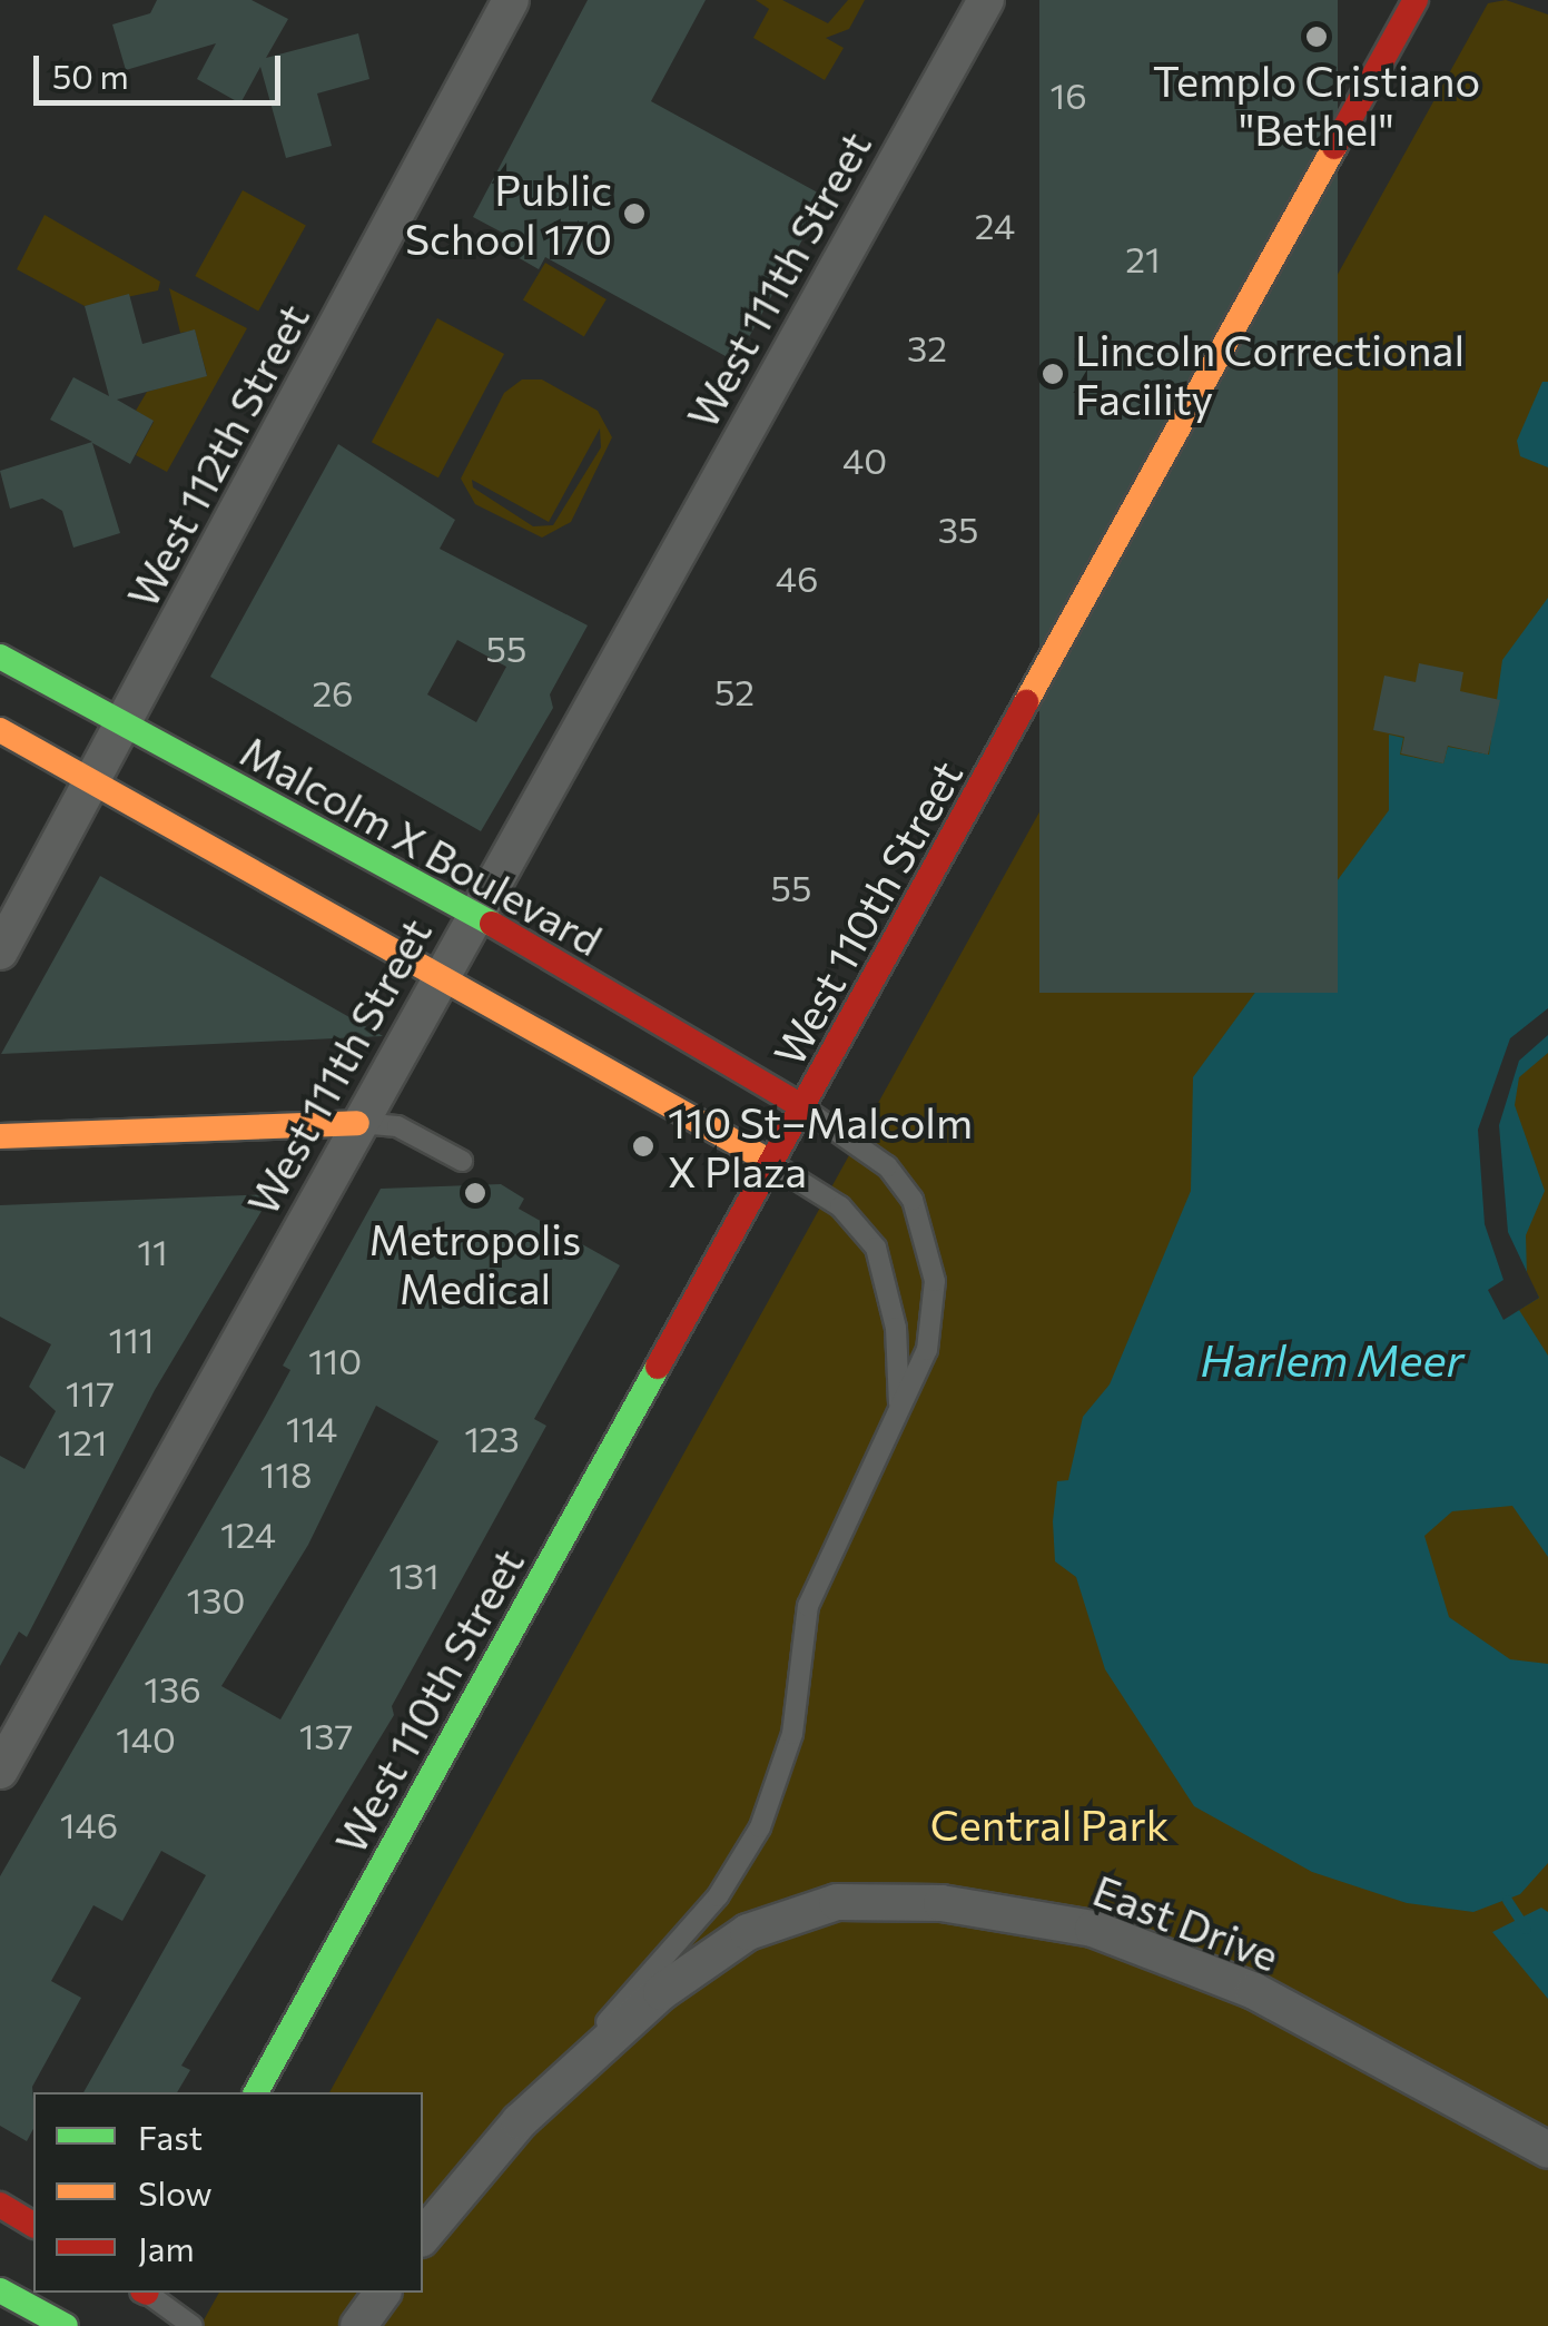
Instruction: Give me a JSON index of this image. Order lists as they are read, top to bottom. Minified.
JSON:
{"streets":{"main road":["Malcolm X Boulevard","West 110th Street"],"street":["West 111th Street","West 112th Street","East Drive"]},"crossings":[["West 111th Street","Malcolm X Boulevard"],["West 112th Street","Malcolm X Boulevard"],["Malcolm X Boulevard","West 110th Street"]],"water":["Harlem Meer"],"parks":["Central Park"],"places":["Templo Cristiano \"Bethel\"","Public School 170","Lincoln Correctional Facility","110 St–Malcolm X Plaza","Metropolis Medical"],"house_numbers":["16","24","21","32","40","35","46","55","52","26","55","11","111","110","117","114","123","121","118","124","131","130","136","137","140","146"],"legend":["Fast","Slow","Jam"],"scale_bar":"50 m"}
